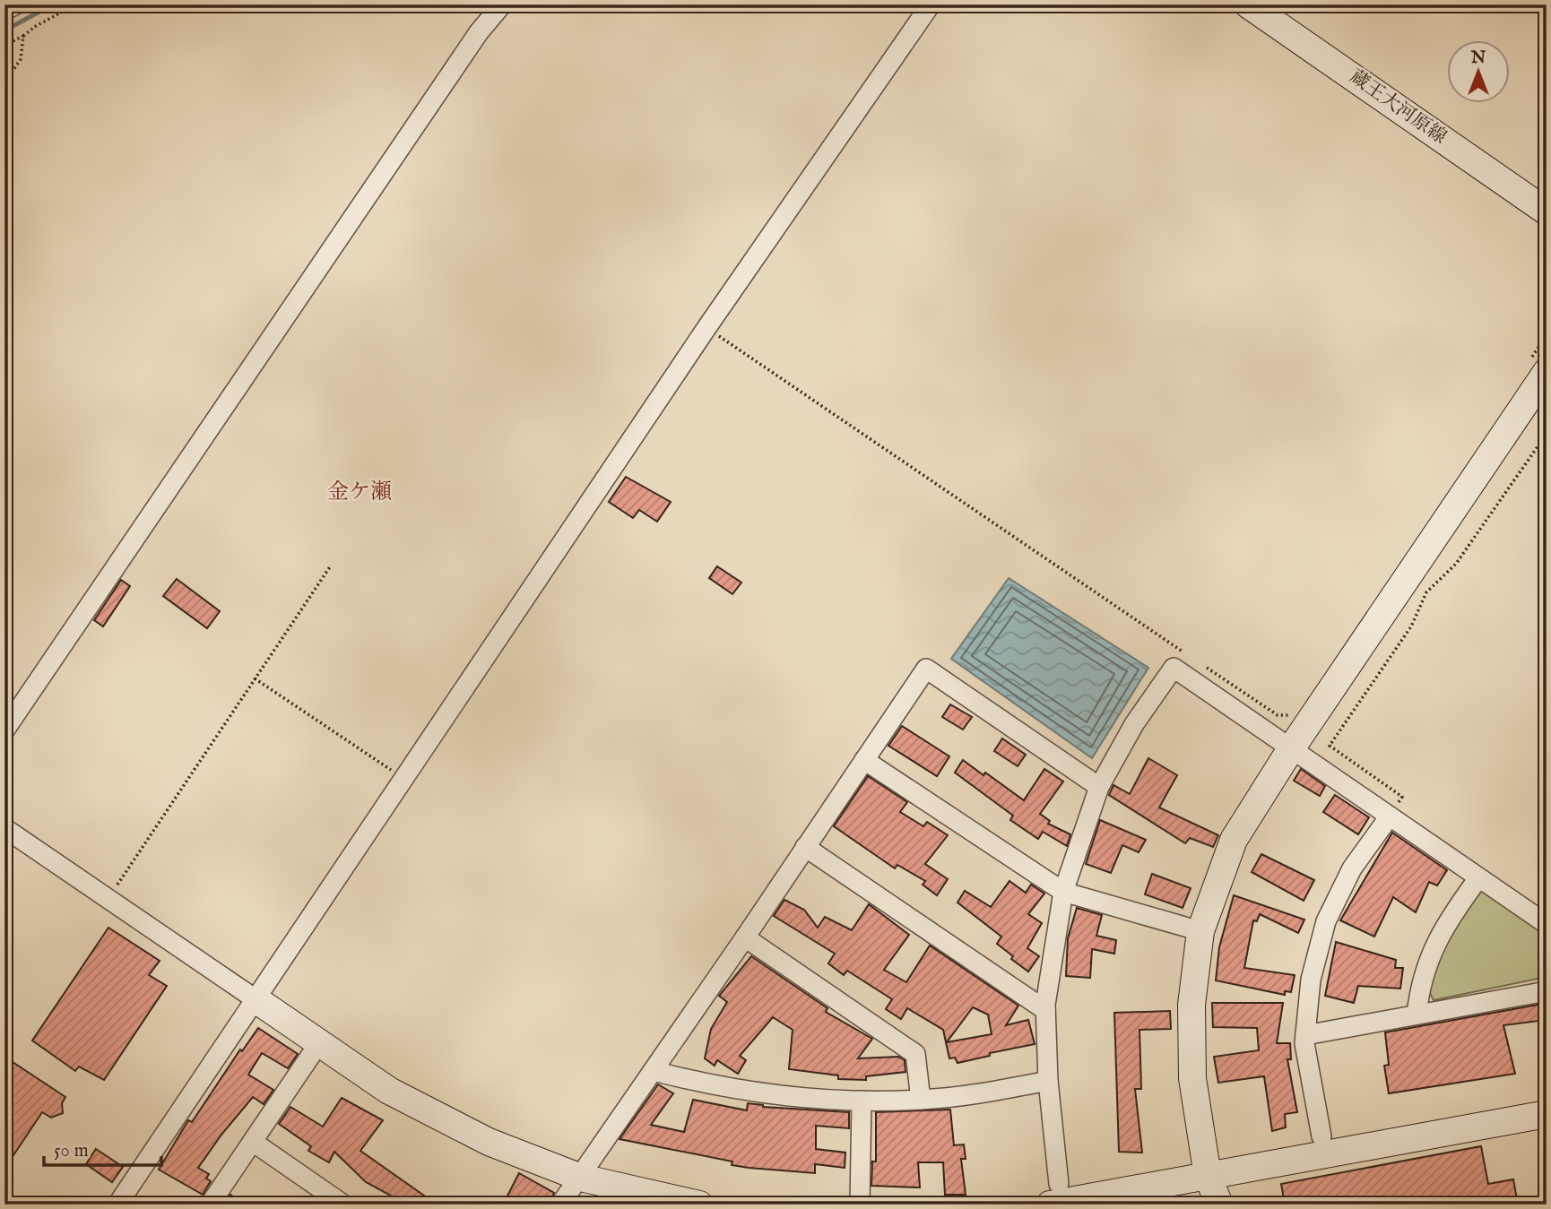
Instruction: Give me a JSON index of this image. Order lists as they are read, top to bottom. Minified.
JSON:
{"streets":{"street":["蔵王大河原線"]},"districts":["金ケ瀬"],"scale_bar":"50 m","north":"top"}
